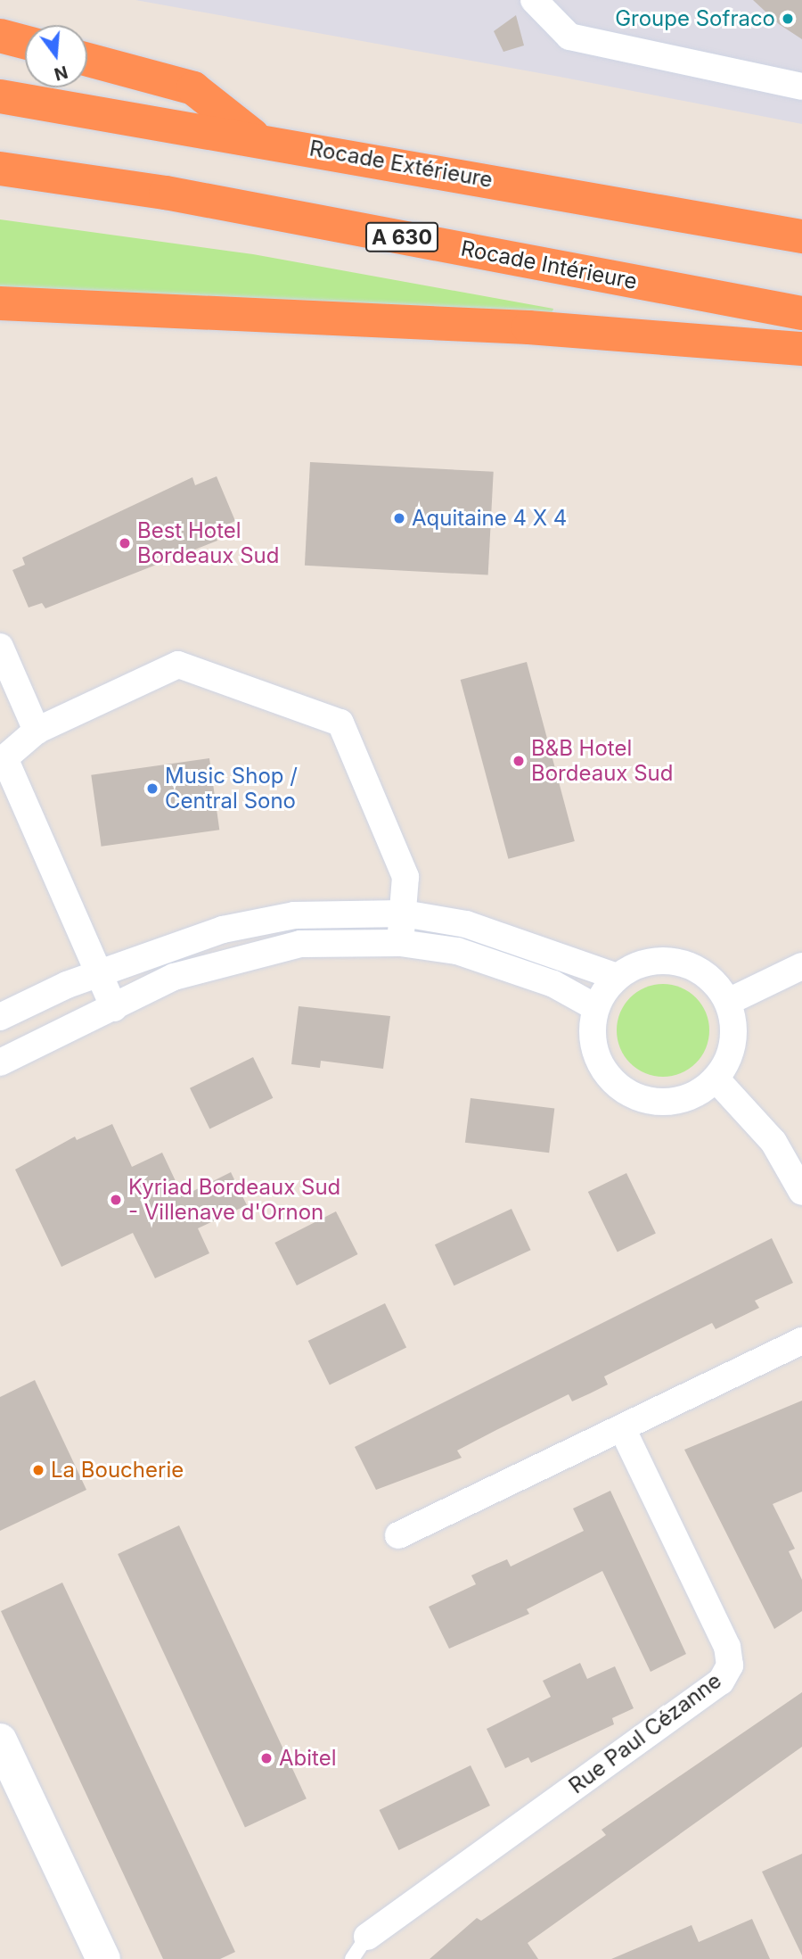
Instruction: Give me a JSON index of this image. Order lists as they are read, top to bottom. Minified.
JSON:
{"streets":{"highway":["Rocade Extérieure","A 630","Rocade Intérieure"],"street":["Rue Paul Cézanne"]},"places":["Groupe Sofraco","Aquitaine 4 X 4","Best Hotel Bordeaux Sud","B&B Hotel Bordeaux Sud","Music Shop / Central Sono","Kyriad Bordeaux Sud - Villenave d'Ornon","La Boucherie","Abitel"],"north":"bottom"}
